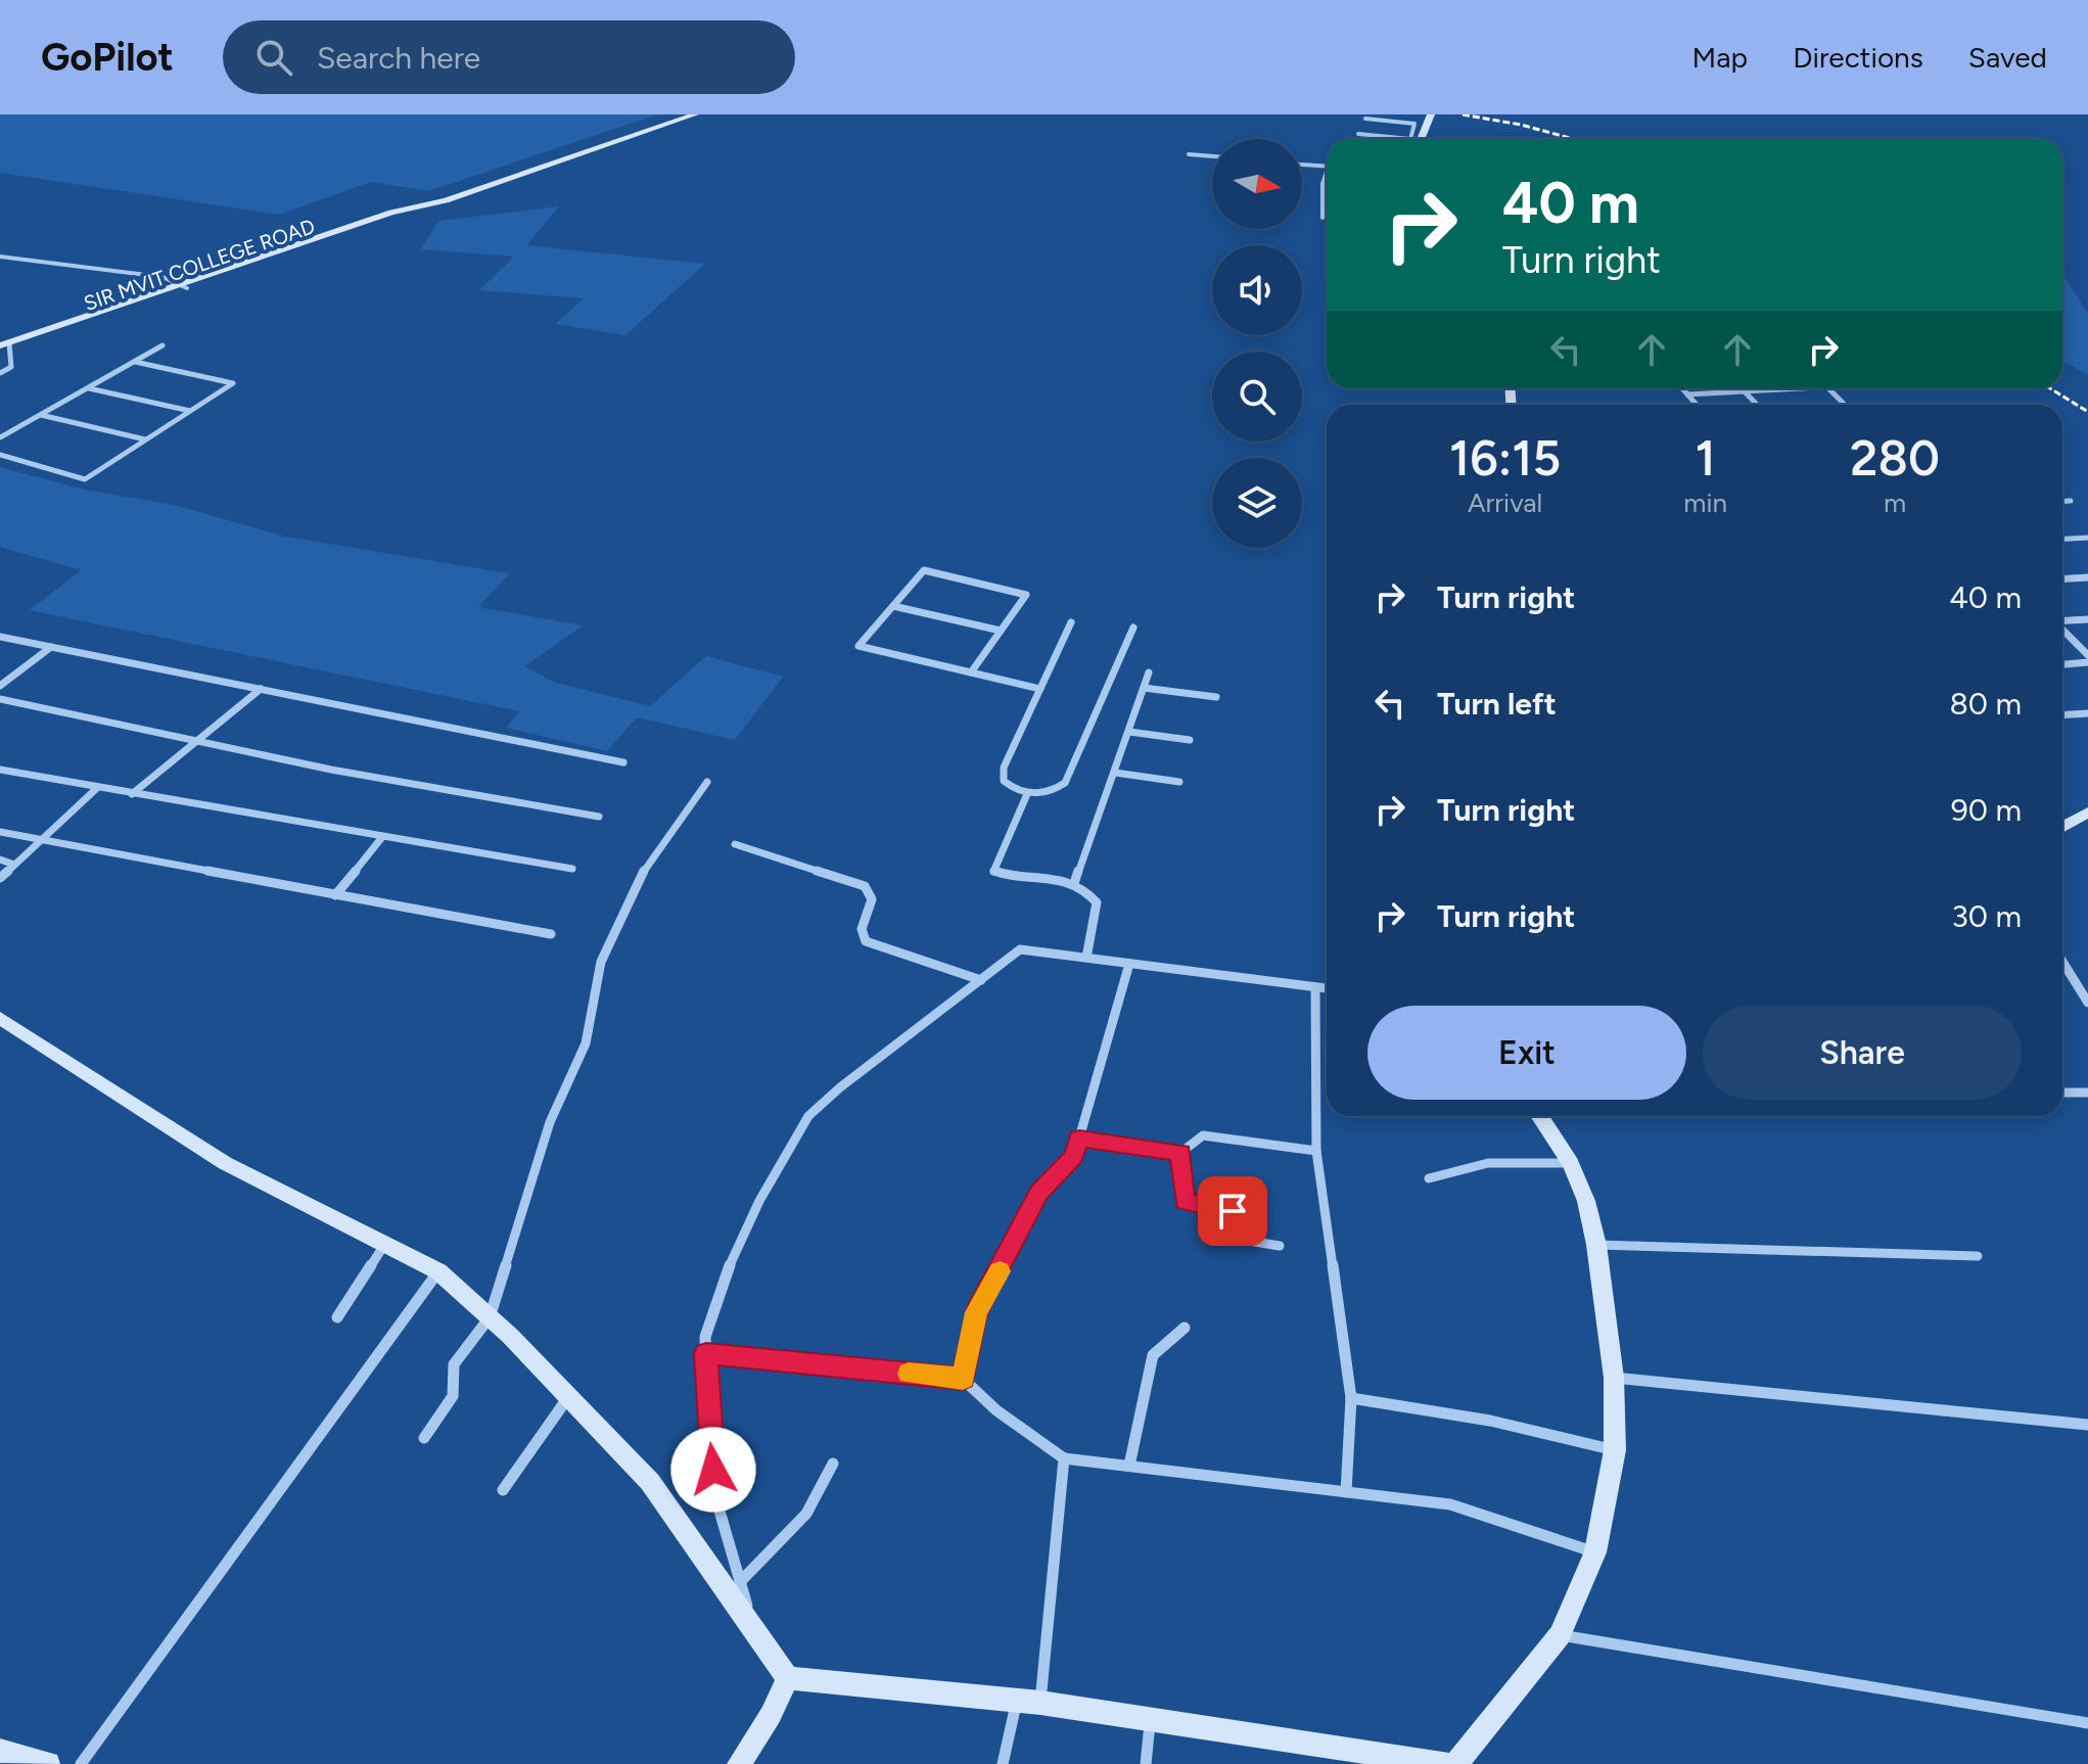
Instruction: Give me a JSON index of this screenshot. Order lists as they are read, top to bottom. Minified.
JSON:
{"streets":{"street":["SIR MVIT COLLEGE ROAD"]},"north":"right","page":{"header":"GoPilot","search":"Search here","nav":["Map","Directions","Saved"],"turn":["40 m","Turn right"],"eta":["16:15","Arrival","1","min","280","m"],"list":[{"name":"Turn right","value":"40 m"},{"name":"Turn left","value":"80 m"},{"name":"Turn right","value":"90 m"},{"name":"Turn right","value":"30 m"}],"buttons":["Exit","Share"]}}
